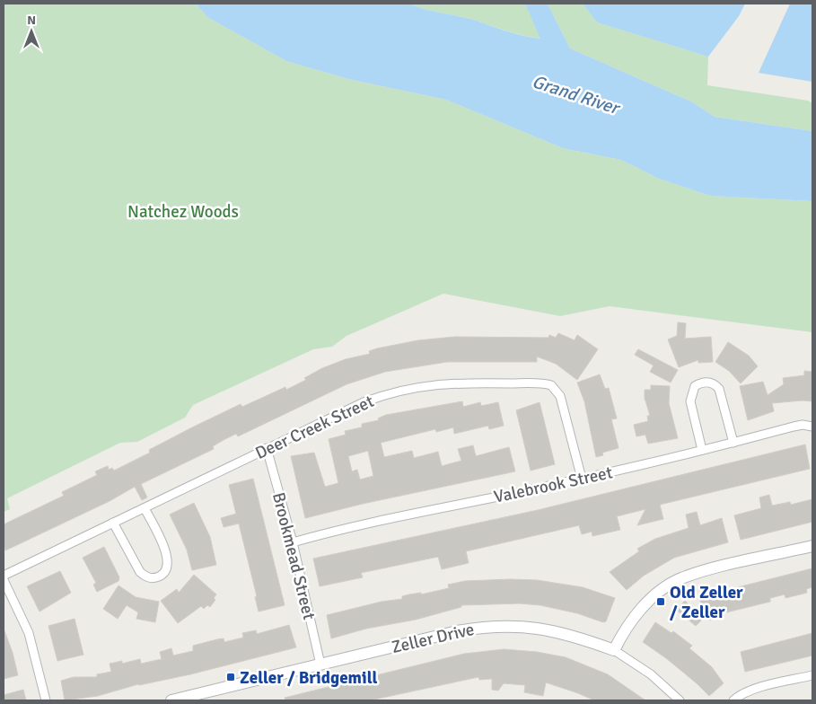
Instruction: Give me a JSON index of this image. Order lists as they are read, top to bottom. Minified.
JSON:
{"streets":{"street":["Deer Creek Street","Valebrook Street","Brookmead Street","Zeller Drive"]},"crossings":[["Deer Creek Street","Valebrook Street"],["Deer Creek Street","Brookmead Street"],["Valebrook Street","Brookmead Street"],["Brookmead Street","Zeller Drive"]],"water":["Grand River"],"parks":["Natchez Woods"],"places":{"transit":["Old Zeller / Zeller","Zeller / Bridgemill"]},"north":"top"}
